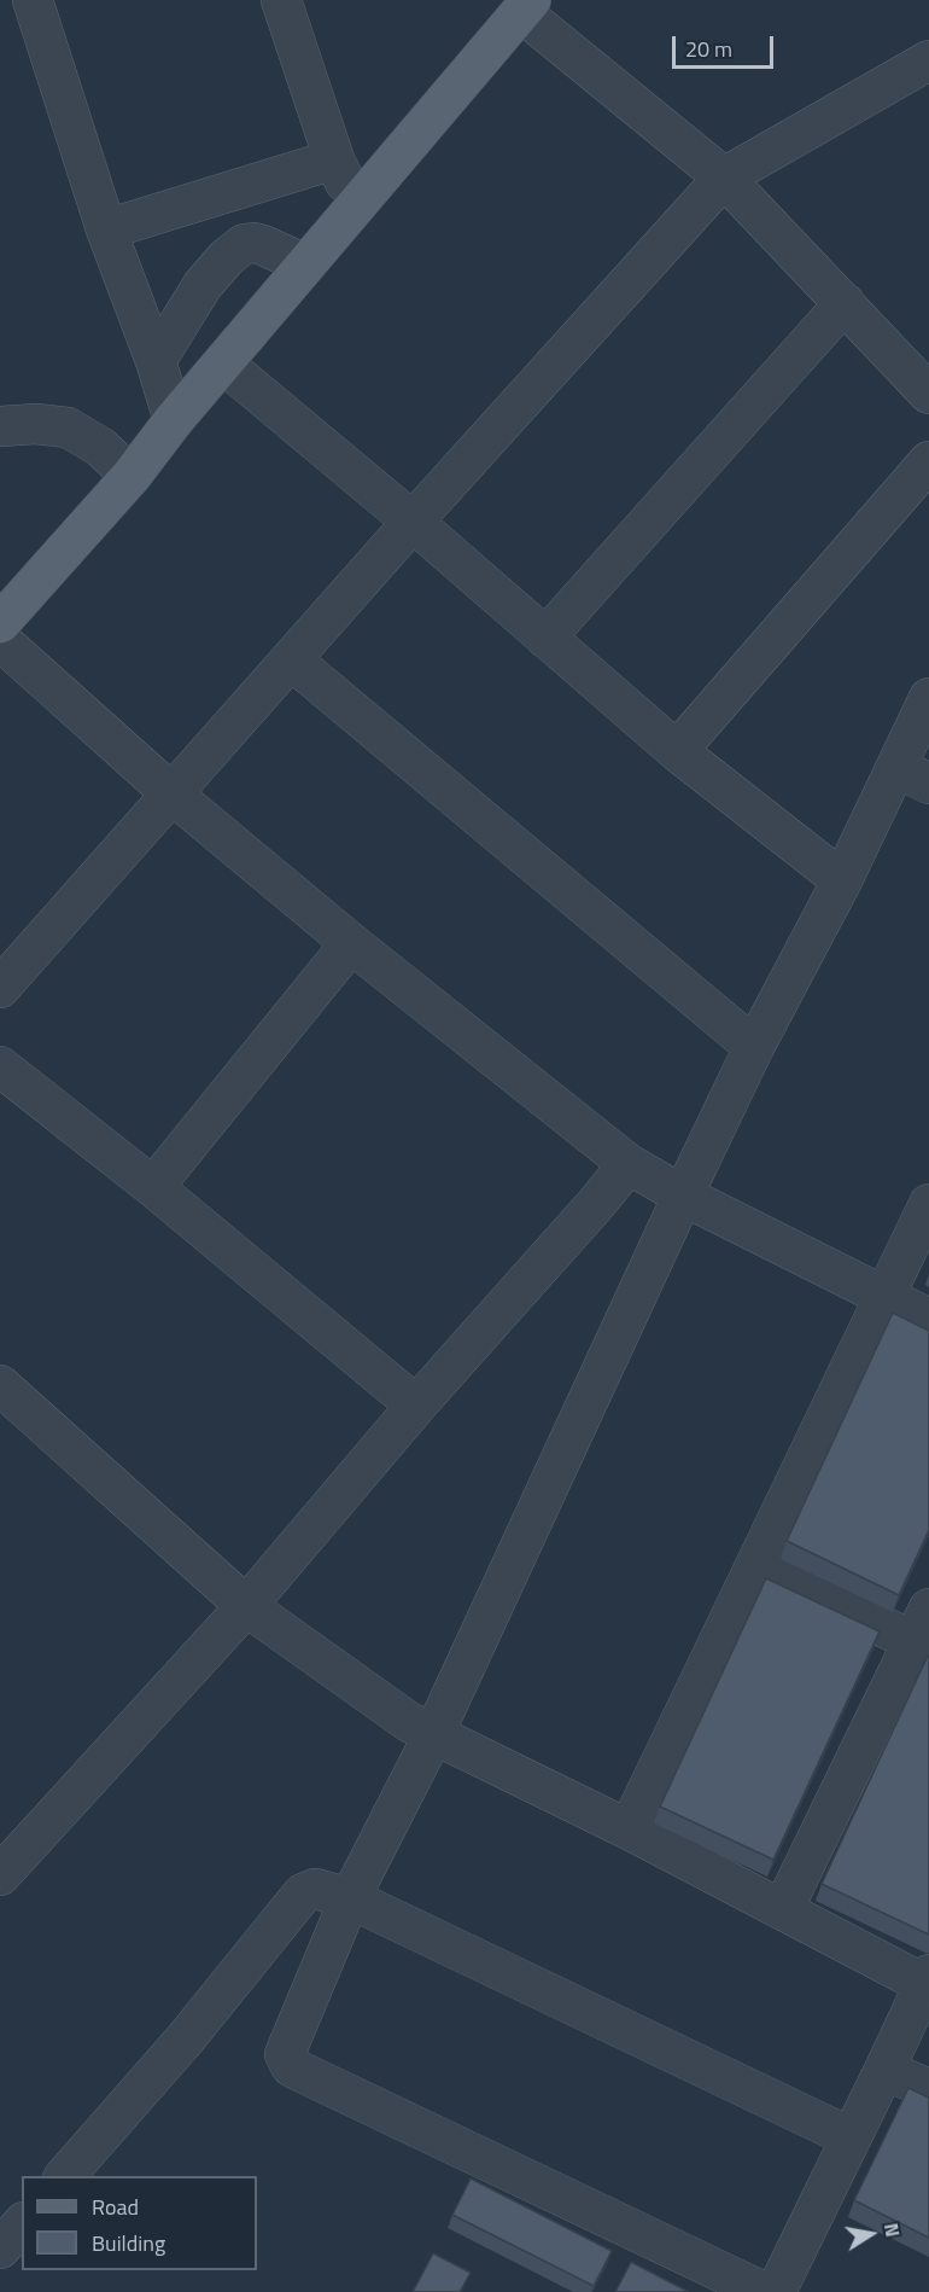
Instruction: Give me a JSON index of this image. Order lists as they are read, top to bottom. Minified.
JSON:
{"legend":["Road","Building"],"scale_bar":"20 m","north":"right"}
